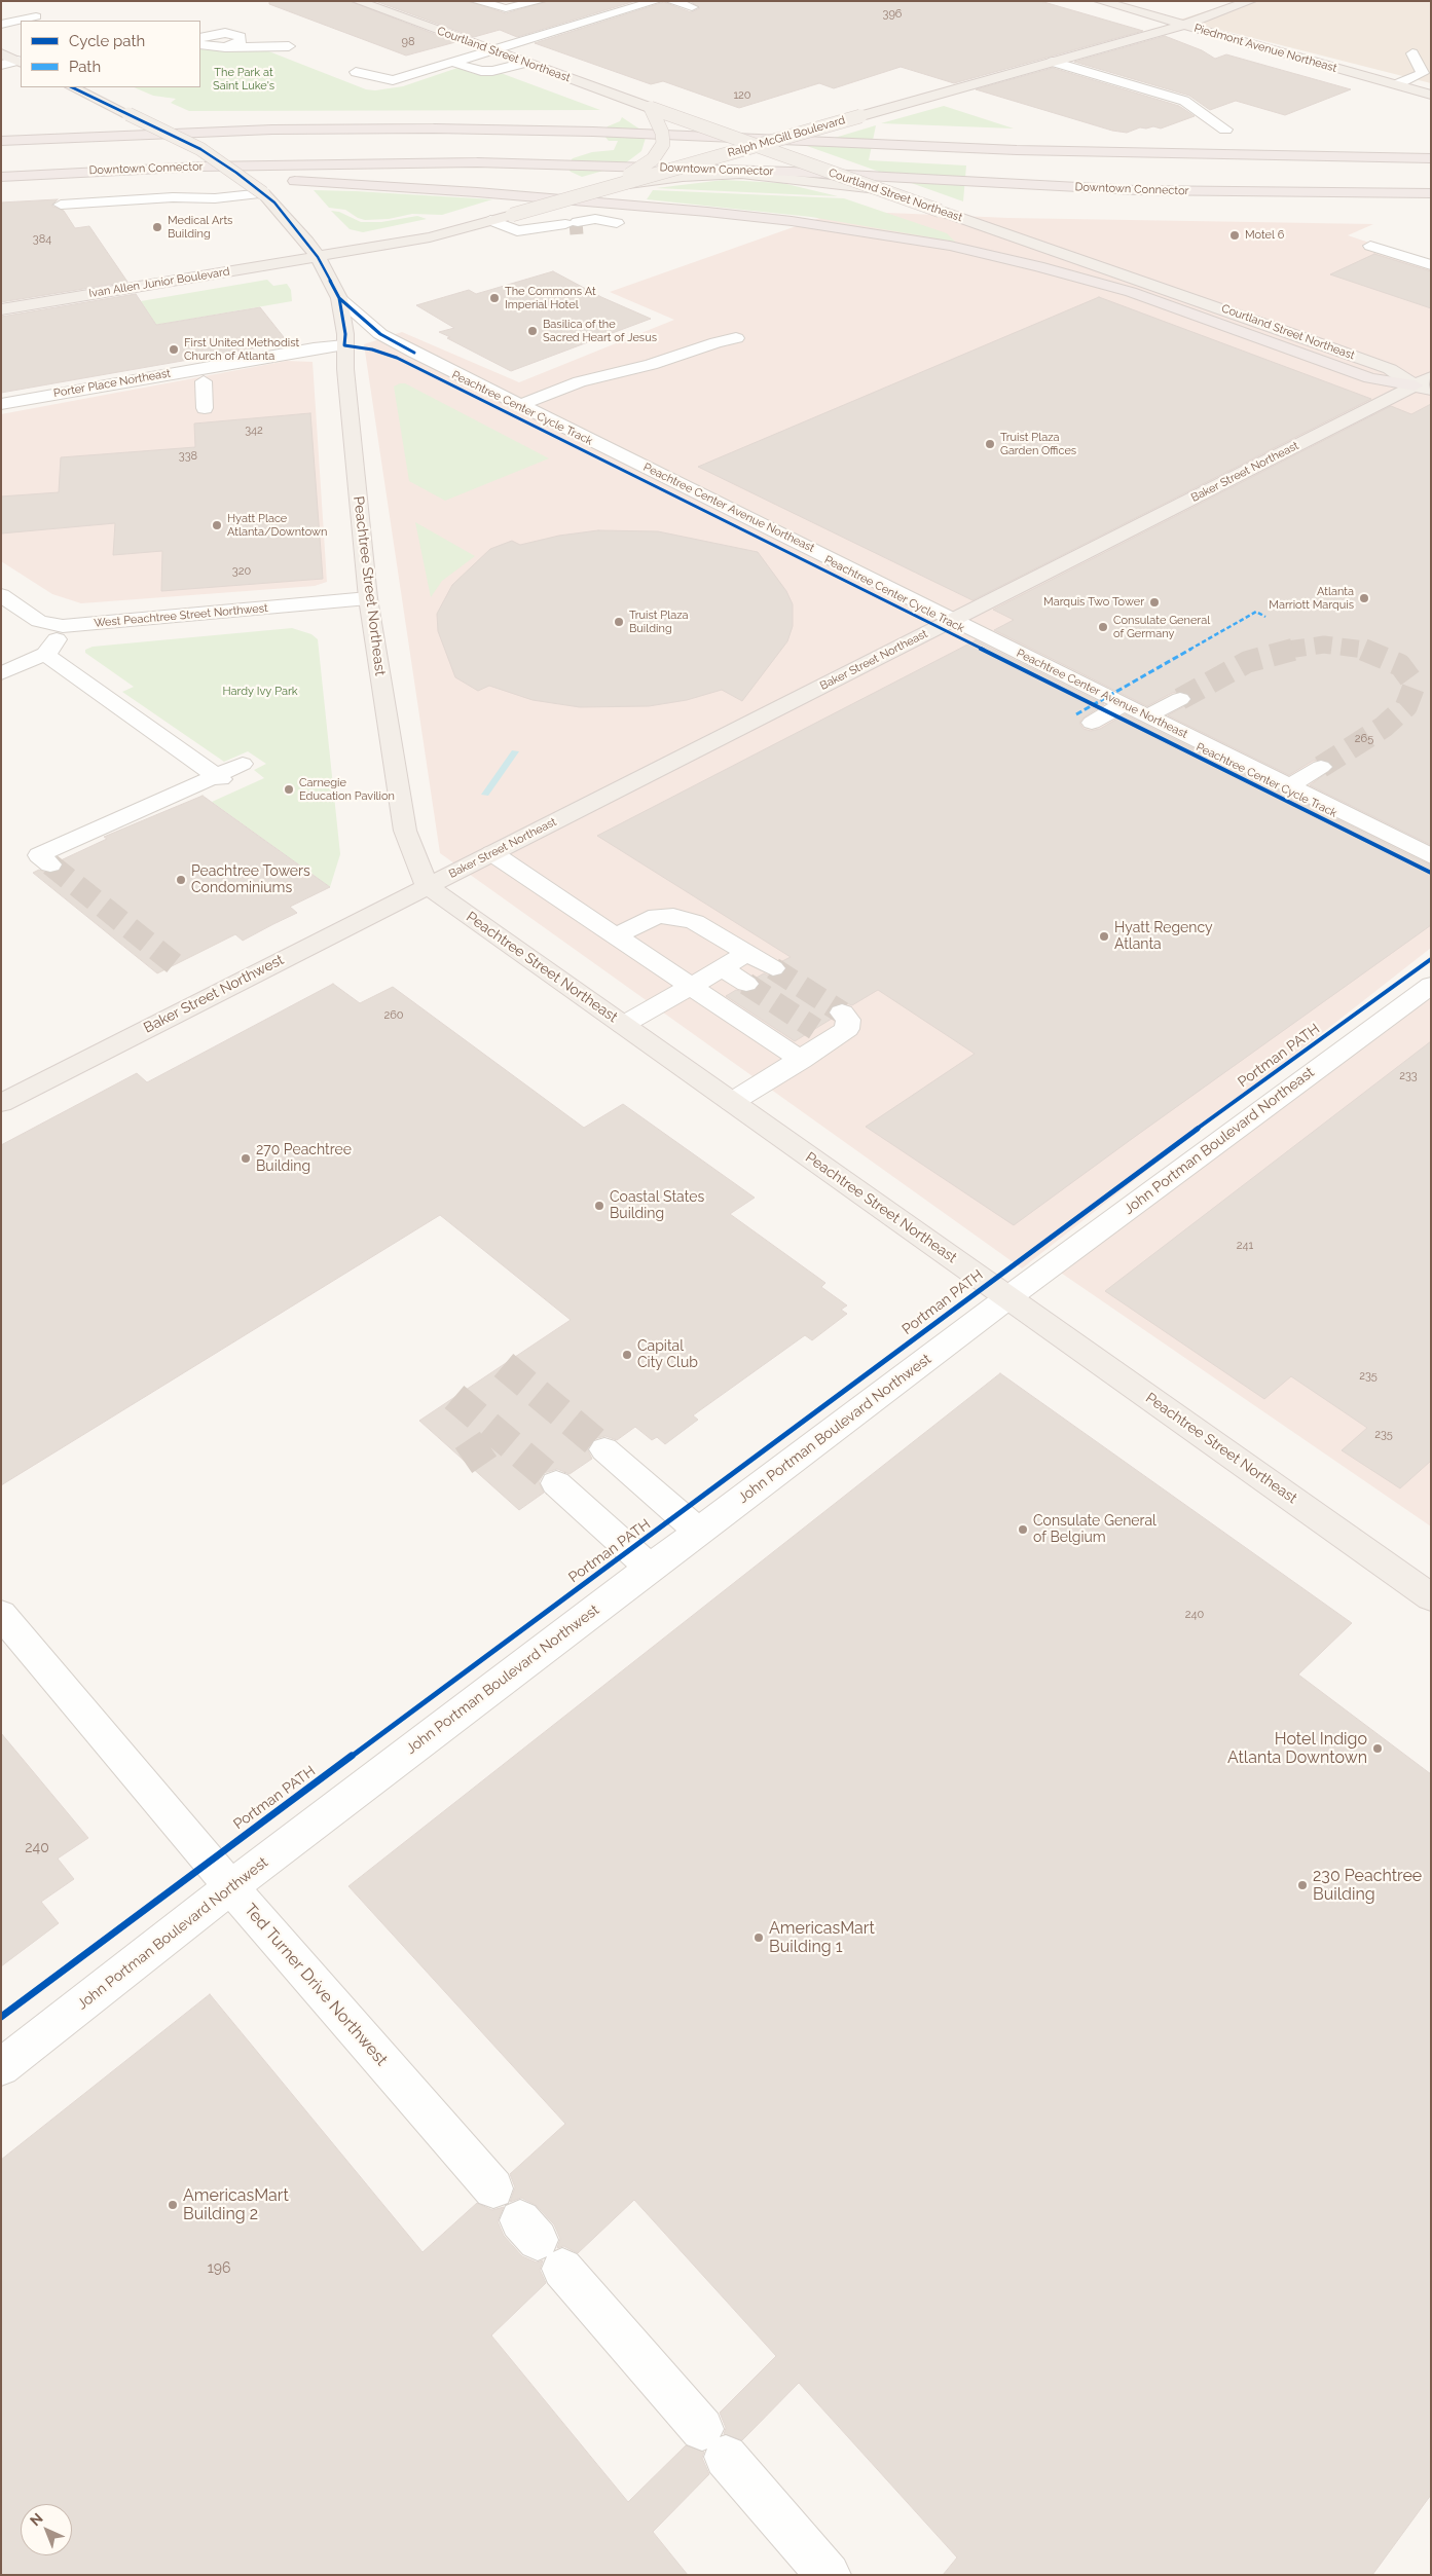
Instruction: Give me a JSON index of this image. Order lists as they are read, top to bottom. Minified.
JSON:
{"streets":{"highway":["Downtown Connector"],"main road":["Piedmont Avenue Northeast","Courtland Street Northeast","Ralph McGill Boulevard","Ivan Allen Junior Boulevard","Baker Street Northeast","Peachtree Street Northeast","Baker Street Northwest"],"street":["Porter Place Northeast","Peachtree Center Avenue Northeast","West Peachtree Street Northwest","John Portman Boulevard Northeast","John Portman Boulevard Northwest","Ted Turner Drive Northwest"],"cycle path":["Peachtree Center Cycle Track","Portman PATH"]},"crossings":[["Piedmont Avenue Northeast","Ralph McGill Boulevard"],["Courtland Street Northeast","Ralph McGill Boulevard"],["Courtland Street Northeast","Baker Street Northeast"],["Ralph McGill Boulevard","Ivan Allen Junior Boulevard"],["Ralph McGill Boulevard","Peachtree Street Northeast"],["Ivan Allen Junior Boulevard","Peachtree Street Northeast"],["Porter Place Northeast","Peachtree Street Northeast"],["Baker Street Northeast","Peachtree Center Avenue Northeast"],["Baker Street Northeast","Peachtree Street Northeast"],["Baker Street Northeast","Baker Street Northwest"],["Peachtree Center Avenue Northeast","Peachtree Street Northeast"],["Peachtree Street Northeast","West Peachtree Street Northwest"],["Peachtree Street Northeast","Baker Street Northwest"],["Peachtree Street Northeast","John Portman Boulevard Northeast"],["Peachtree Street Northeast","John Portman Boulevard Northwest"],["John Portman Boulevard Northeast","John Portman Boulevard Northwest"],["John Portman Boulevard Northwest","Ted Turner Drive Northwest"]],"parks":["The Park at Saint Luke's","Hardy Ivy Park"],"places":["Medical Arts Building","Motel 6","The Commons At Imperial Hotel","Basilica of the Sacred Heart of Jesus","First United Methodist Church of Atlanta","Truist Plaza Garden Offices","Hyatt Place Atlanta/Downtown","Atlanta Marriott Marquis","Marquis Two Tower","Truist Plaza Building","Consulate General of Germany","Carnegie Education Pavilion","Peachtree Towers Condominiums","Hyatt Regency Atlanta","270 Peachtree Building","Coastal States Building","Capital City Club","Consulate General of Belgium","Hotel Indigo Atlanta Downtown","230 Peachtree Building","AmericasMart Building 1","AmericasMart Building 2"],"house_numbers":["396","98","120","384","342","338","320","265","260","233","241","235","235","240","240","196"],"legend":["Cycle path","Path"],"north":"top left"}
